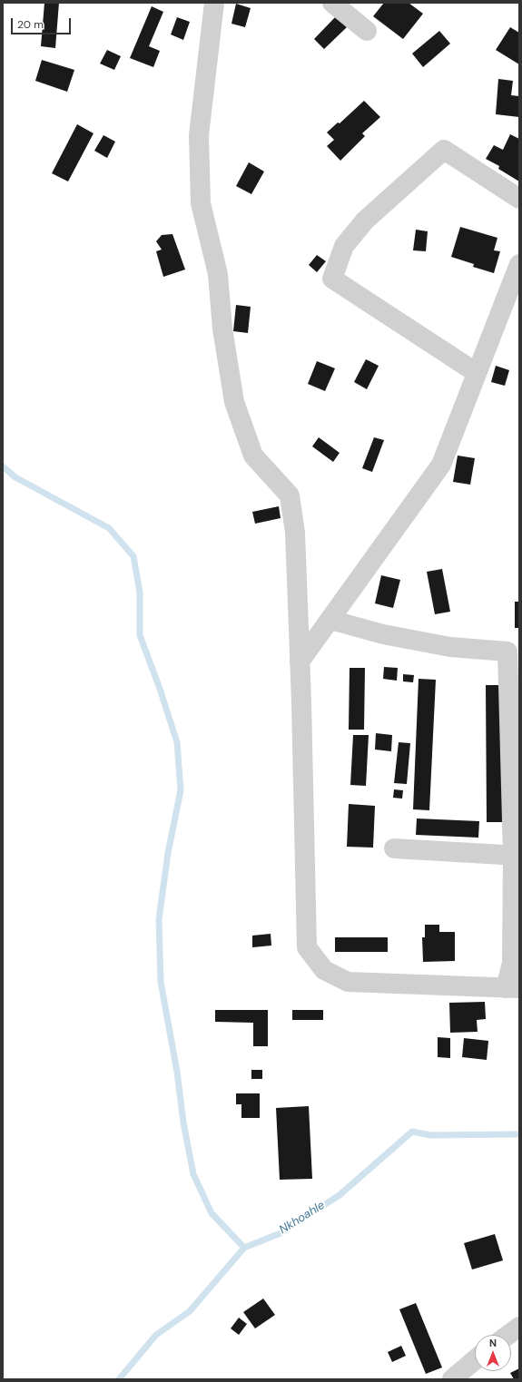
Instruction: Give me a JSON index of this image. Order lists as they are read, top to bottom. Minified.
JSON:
{"water":["Nkhoahle"],"scale_bar":"20 m","north":"top"}
